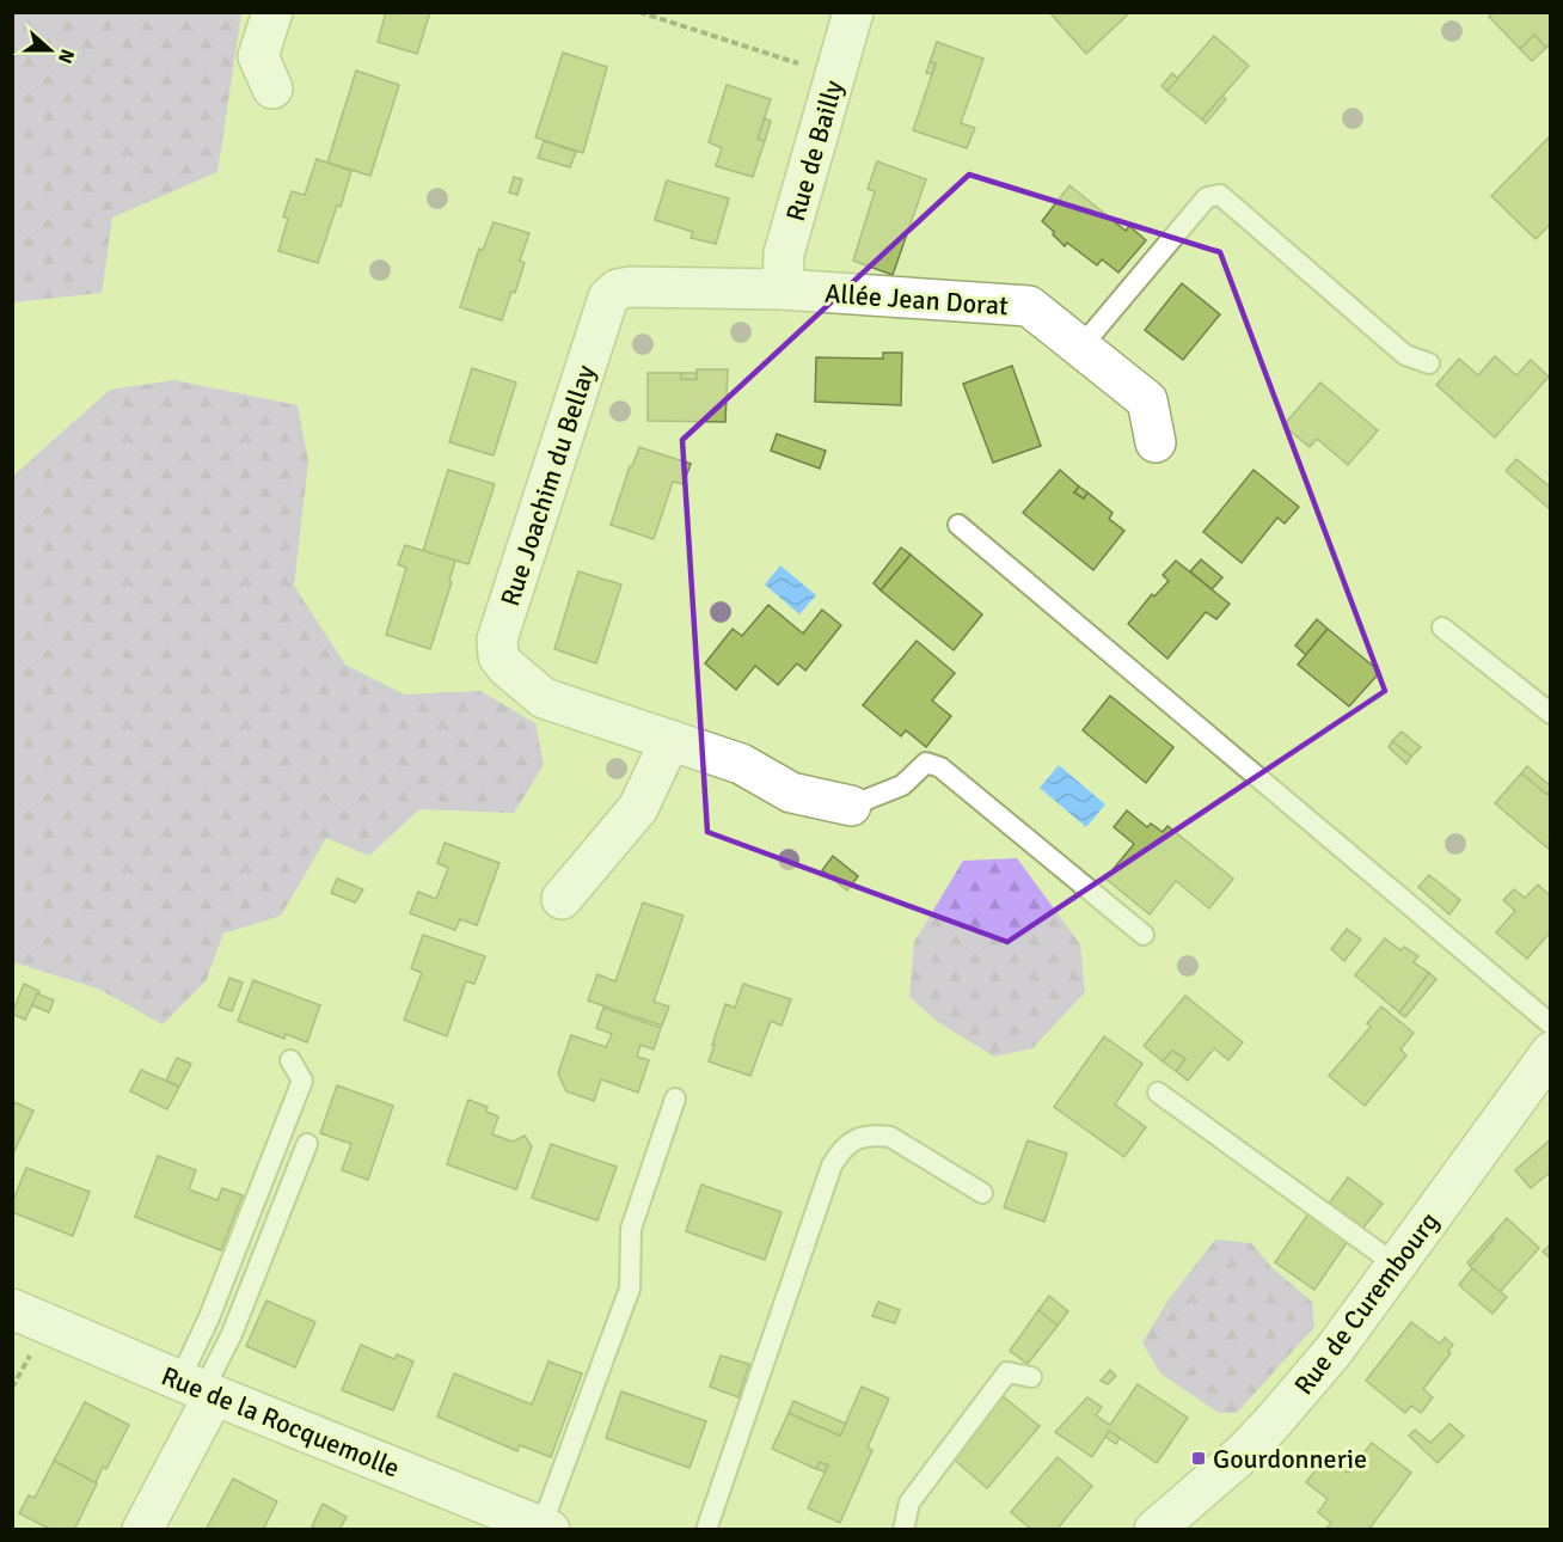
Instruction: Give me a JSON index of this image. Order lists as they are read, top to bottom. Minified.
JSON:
{"streets":{"street":["Rue de Bailly","Allée Jean Dorat","Rue Joachim du Bellay","Rue de Curembourg","Rue de la Rocquemolle"]},"crossings":[["Rue de Bailly","Allée Jean Dorat"],["Rue de Bailly","Rue Joachim du Bellay"],["Allée Jean Dorat","Rue Joachim du Bellay"]],"places":{"transit":["Gourdonnerie"]},"north":"right"}
